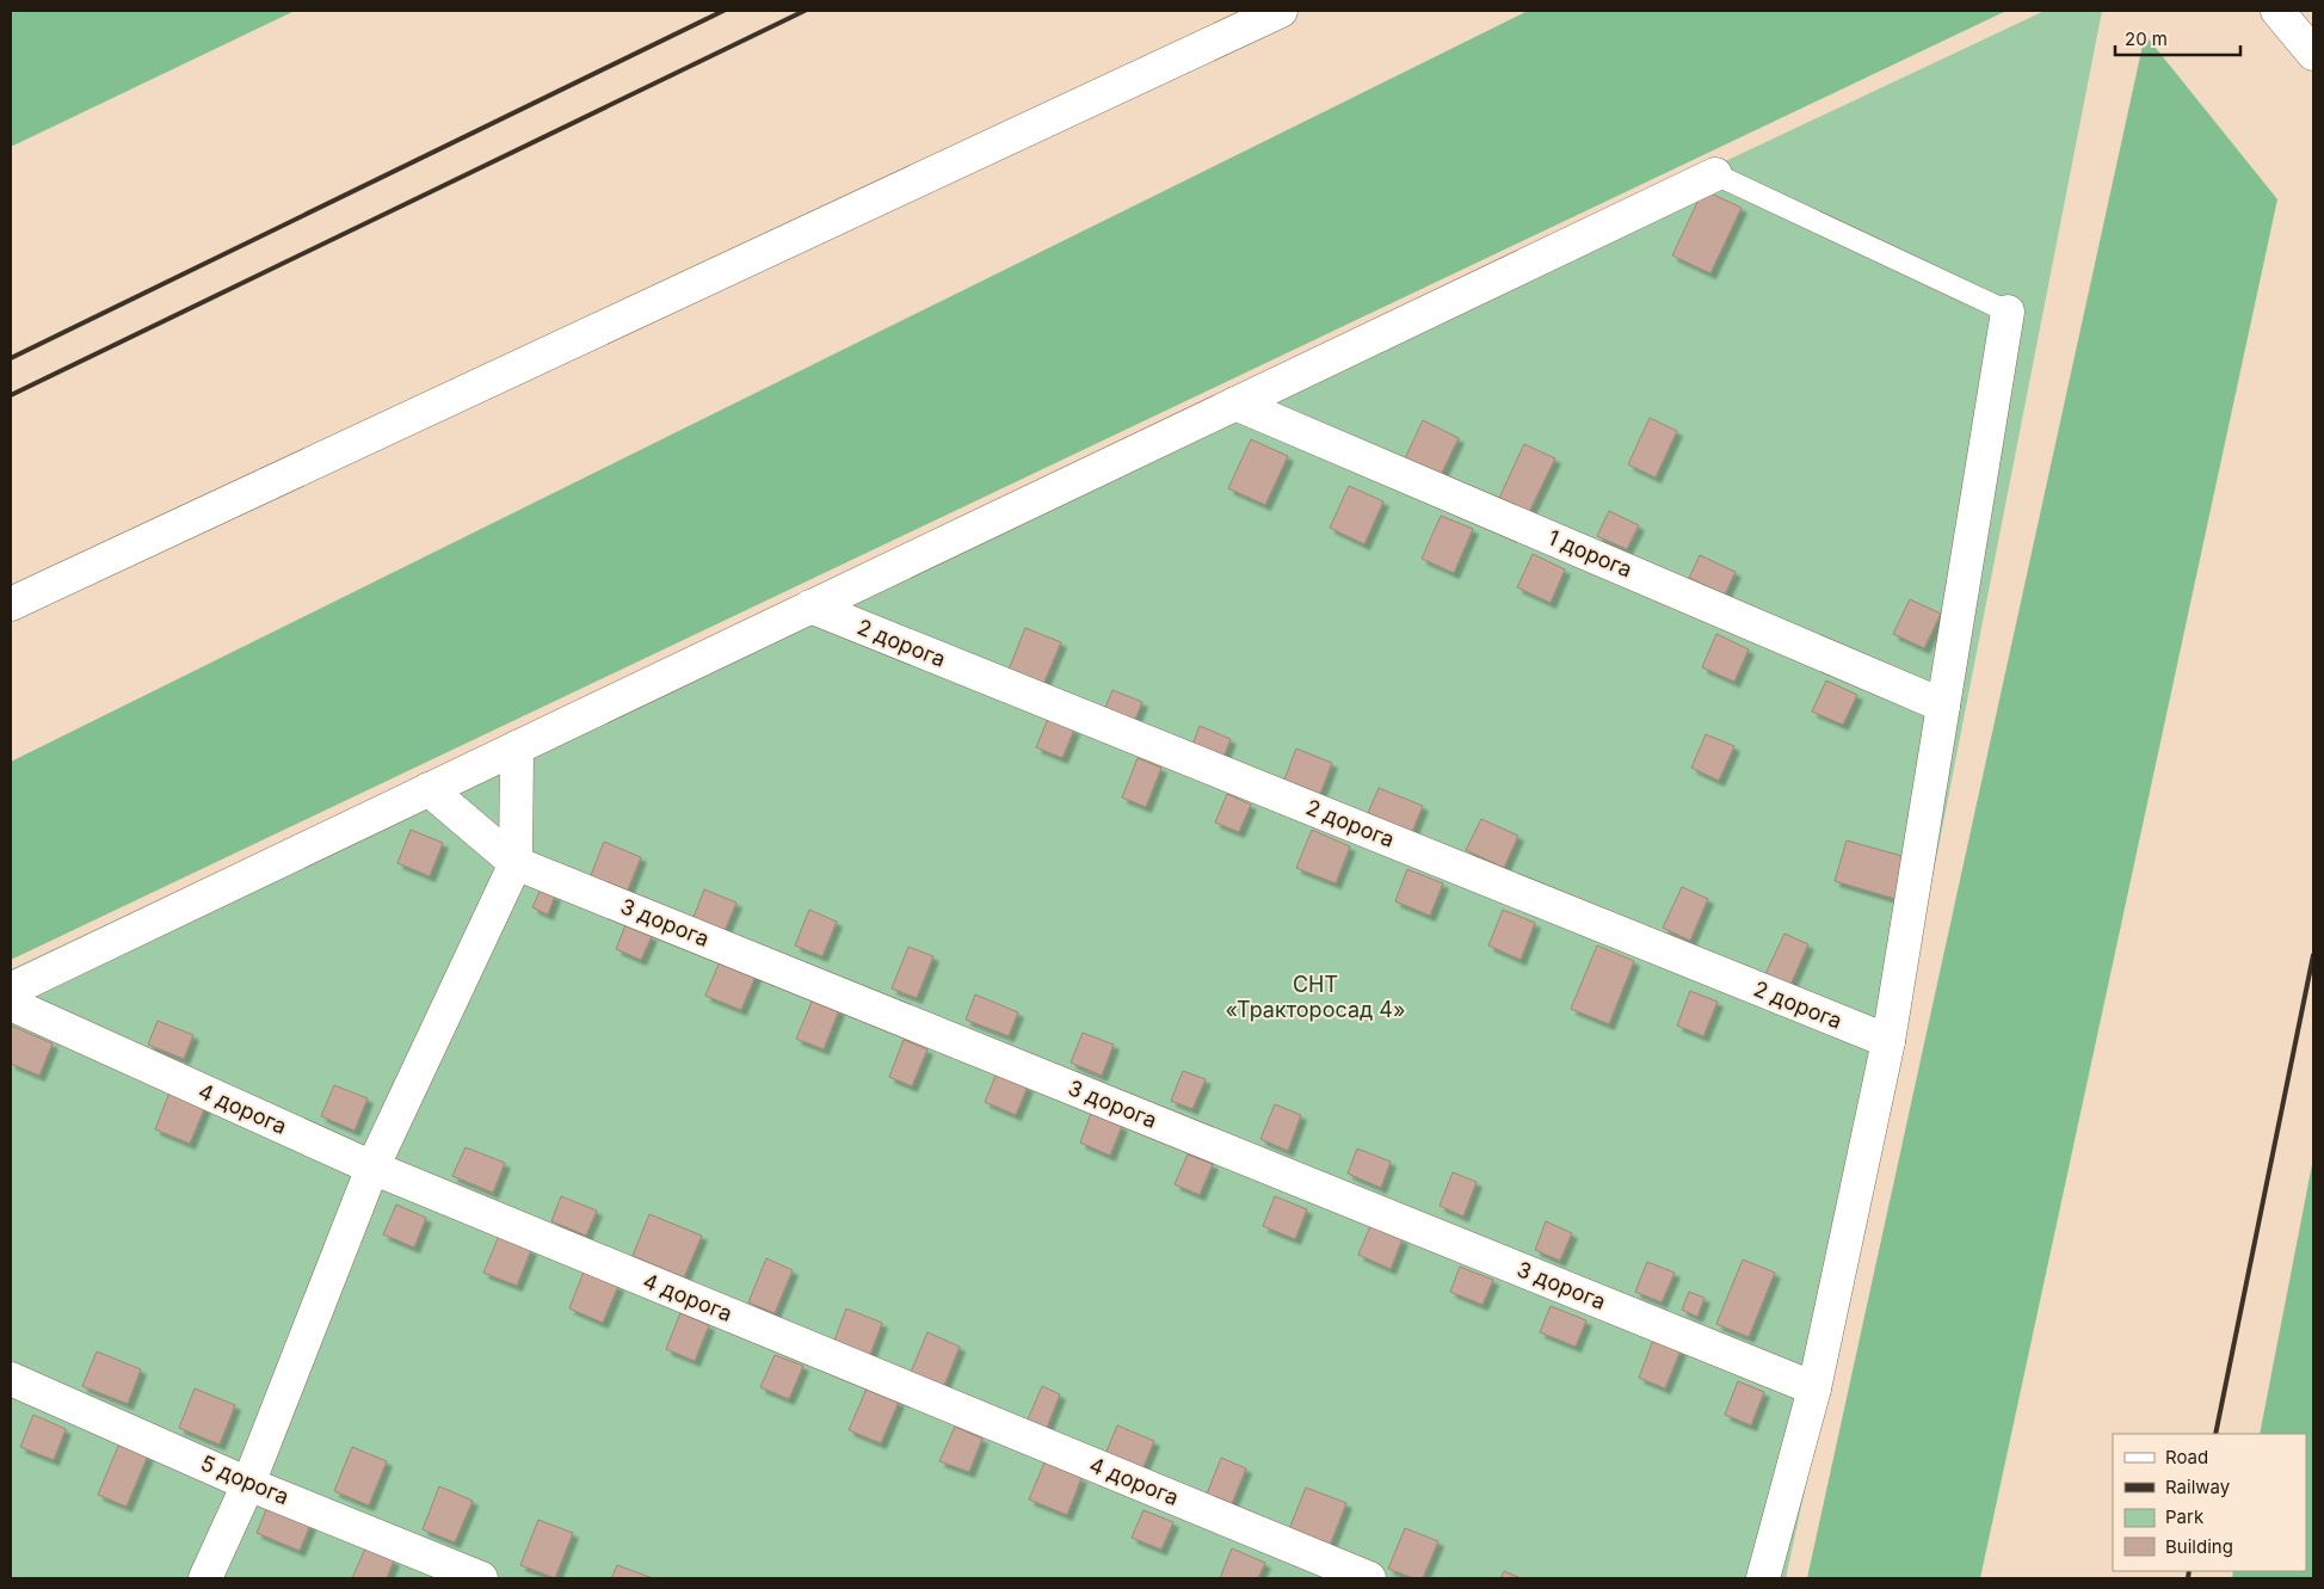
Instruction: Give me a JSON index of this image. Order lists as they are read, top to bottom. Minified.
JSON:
{"streets":{"street":["1 дорога","2 дорога","3 дорога","4 дорога","5 дорога"]},"parks":["СНТ «Тракторосад 4»"],"legend":["Road","Railway","Park","Building"],"scale_bar":"20 m"}
